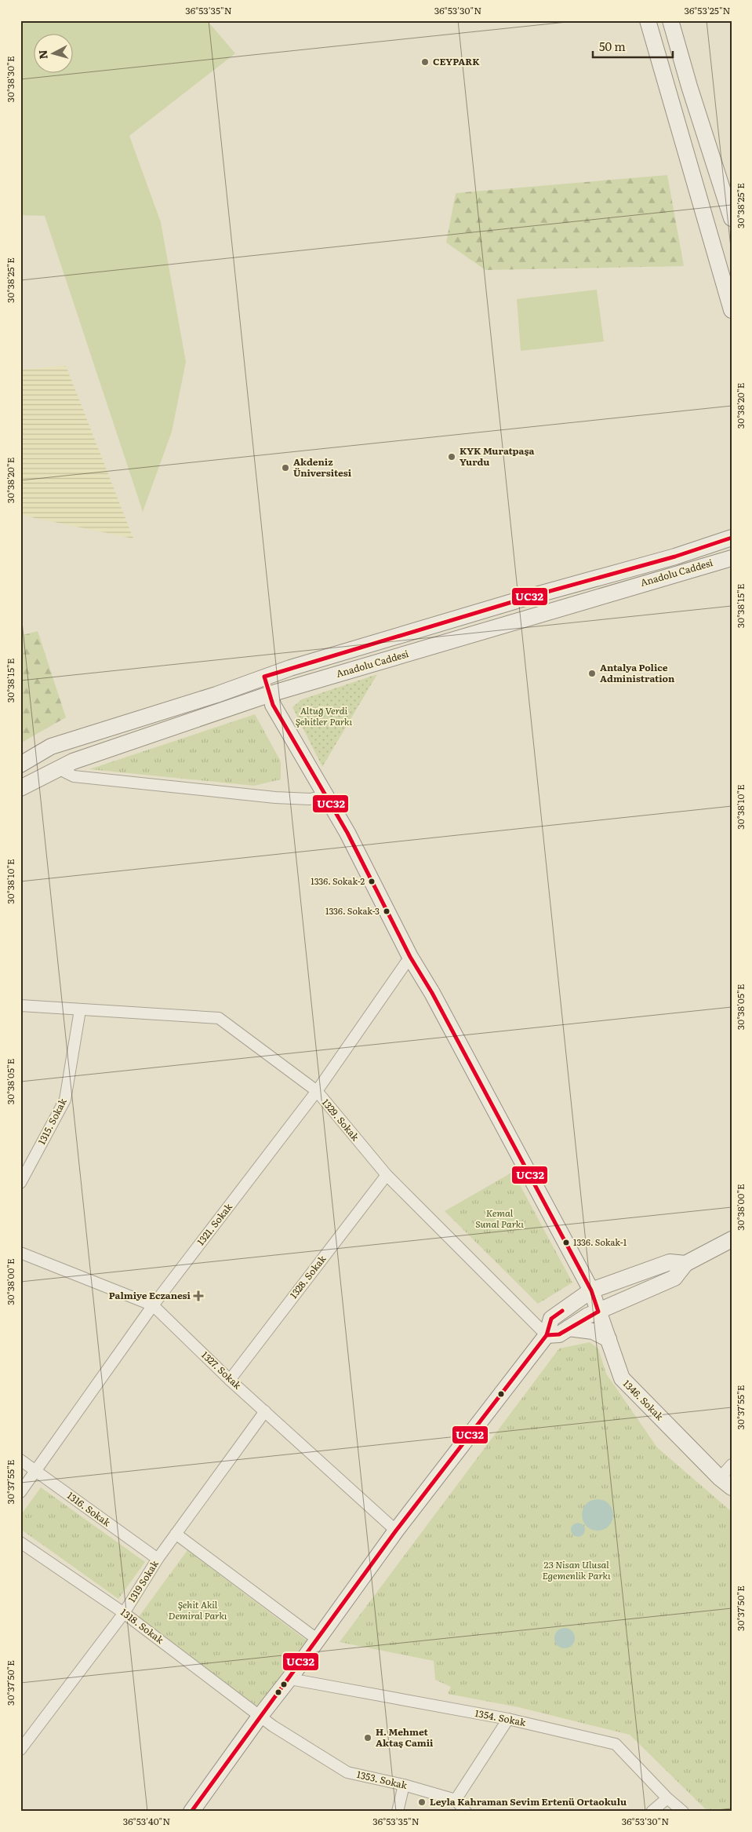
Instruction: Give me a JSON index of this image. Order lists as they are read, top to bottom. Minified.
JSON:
{"streets":{"street":["Anadolu Caddesi","1329. Sokak","1315. Sokak","1321. Sokak","1328. Sokak","1327. Sokak","1346. Sokak","1316. Sokak","1319 Sokak","1318. Sokak","1354. Sokak","1353. Sokak"]},"crossings":[["Anadolu Caddesi","1346. Sokak"],["1329. Sokak","1315. Sokak"],["1329. Sokak","1321. Sokak"],["1329. Sokak","1328. Sokak"],["1321. Sokak","1327. Sokak"],["1321. Sokak","1346. Sokak"],["1321. Sokak","1316. Sokak"],["1328. Sokak","1327. Sokak"],["1327. Sokak","1319 Sokak"],["1316. Sokak","1319 Sokak"],["1319 Sokak","1318. Sokak"],["1318. Sokak","1353. Sokak"]],"parks":["Altuğ Verdi Şehitler Parkı","Kemal Sunal Parkı","23 Nisan Ulusal Egemenlik Parkı","Şehit Akil Demiral Parkı"],"places":{"other":["CEYPARK","KYK Muratpaşa Yurdu","Akdeniz Üniversitesi","Antalya Police Administration","1336. Sokak-2","1336. Sokak-3","1336. Sokak-1","H. Mehmet Aktaş Camii","Leyla Kahraman Sevim Ertenü Ortaokulu"],"health":["Palmiye Eczanesi"]},"lines":["transit line UC32"],"scale_bar":"50 m","north":"left","coordinates":["36°53'35\"N","36°53'30\"N","36°53'25\"N","30°38'30\"E","30°38'25\"E","30°38'20\"E","30°38'15\"E","30°38'10\"E","30°38'05\"E","30°38'00\"E","30°37'55\"E","30°37'50\"E","36°53'40\"N"]}
